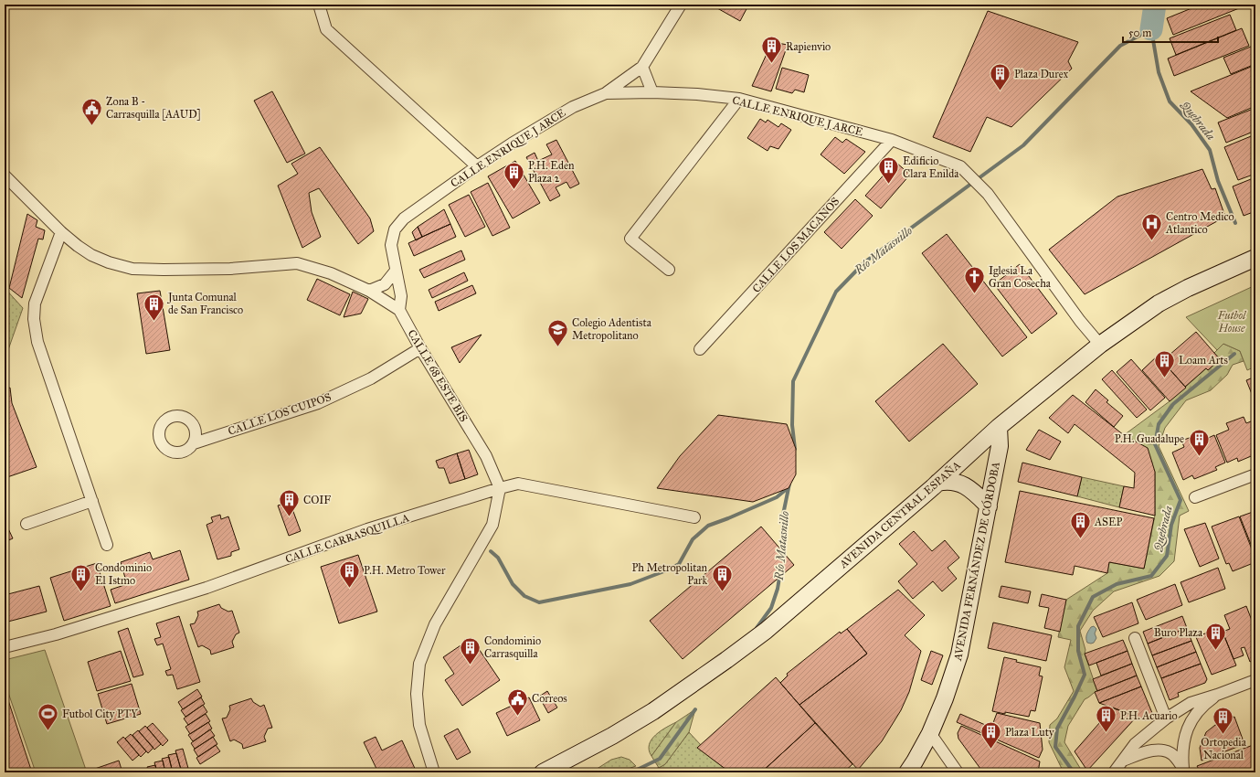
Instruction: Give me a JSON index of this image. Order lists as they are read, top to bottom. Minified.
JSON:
{"streets":{"main road":["AVENIDA CENTRAL ESPAÑA","AVENIDA FERNÁNDEZ DE CÓRDOBA"],"street":["CALLE ENRIQUE J ARCE","CALLE LOS MACANOS","CALLE 68 ESTE BIS","CALLE LOS CUIPOS","CALLE CARRASQUILLA"]},"crossings":[["CALLE ENRIQUE J ARCE","CALLE LOS MACANOS"],["CALLE ENRIQUE J ARCE","CALLE 68 ESTE BIS"],["CALLE ENRIQUE J ARCE","AVENIDA CENTRAL ESPAÑA"],["CALLE 68 ESTE BIS","CALLE LOS CUIPOS"],["CALLE 68 ESTE BIS","CALLE CARRASQUILLA"],["AVENIDA CENTRAL ESPAÑA","AVENIDA FERNÁNDEZ DE CÓRDOBA"]],"water":["Quebrada","Río Matasnillo"],"parks":["Futbol House"],"places":{"building":["Rapienvio","Plaza Durex","Edificio Clara Enilda","P.H. Eden Plaza 2","Junta Comunal de San Francisco","Loam Arts","P.H. Guadalupe","COIF","ASEP","P.H. Metro Tower","Condominio El Istmo","Ph Metropolitan Park","Buro Plaza","Condominio Carrasquilla","P.H. Acuario","Ortopedia Nacional","Plaza Luty"],"public building":["Zona B - Carrasquilla [AAUD]","Correos"],"hospital":["Centro Medico Atlantico"],"church":["Iglesia La Gran Cosecha"],"school or university":["Colegio Adentista Metropolitano"],"sports":["Futbol City PTY"]},"scale_bar":"50 m"}
